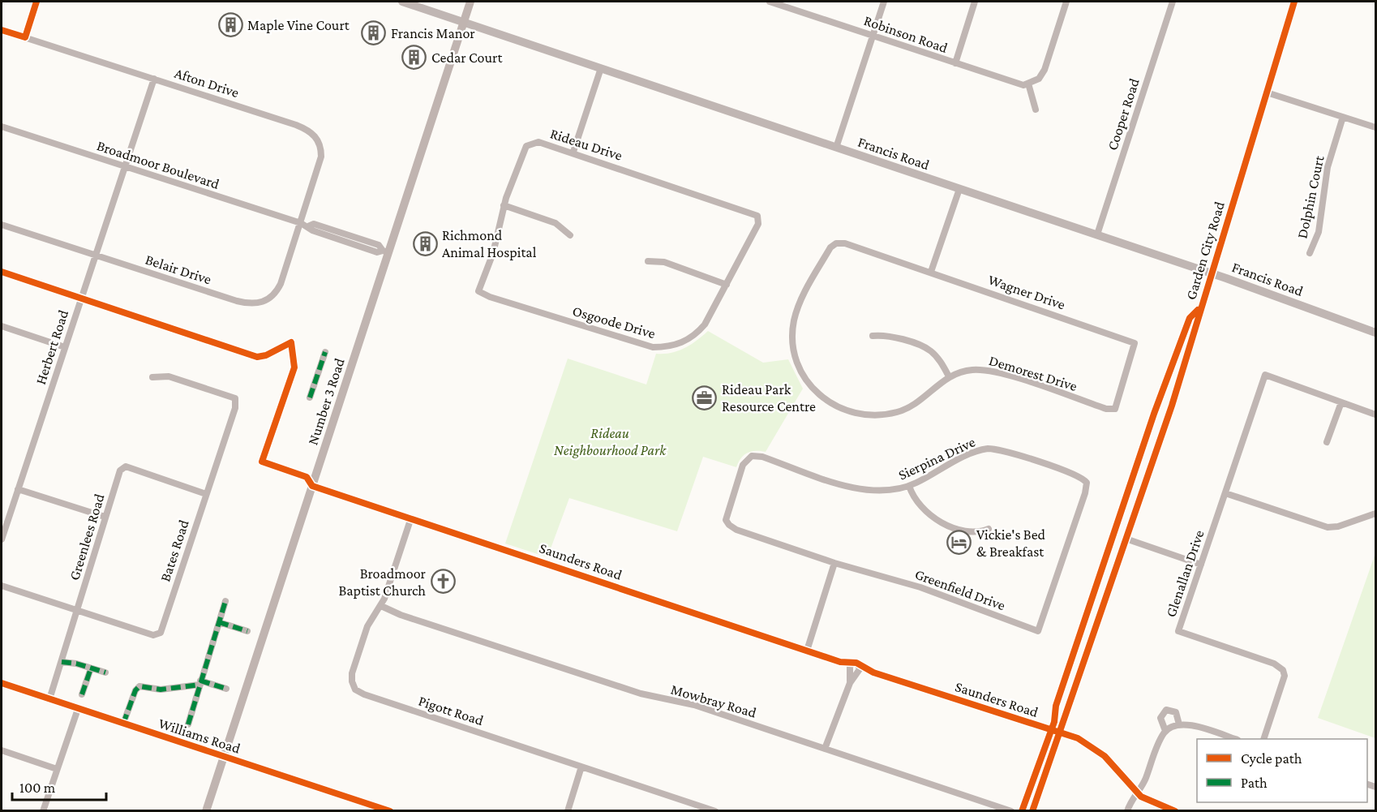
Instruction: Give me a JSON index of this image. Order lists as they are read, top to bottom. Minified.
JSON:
{"streets":{"main road":["Number 3 Road"],"street":["Robinson Road","Afton Drive","Cooper Road","Rideau Drive","Francis Road","Broadmoor Boulevard","Dolphin Court","Garden City Road","Belair Drive","Wagner Drive","Osgoode Drive","Herbert Road","Demorest Drive","Sierpina Drive","Greenlees Road","Bates Road","Saunders Road","Glenallan Drive","Greenfield Drive","Mowbray Road","Pigott Road","Williams Road"]},"crossings":[["Afton Drive","Broadmoor Boulevard"],["Afton Drive","Belair Drive"],["Afton Drive","Herbert Road"],["Cooper Road","Francis Road"],["Rideau Drive","Osgoode Drive"],["Francis Road","Garden City Road"],["Francis Road","Number 3 Road"],["Broadmoor Boulevard","Belair Drive"],["Broadmoor Boulevard","Herbert Road"],["Broadmoor Boulevard","Number 3 Road"],["Garden City Road","Saunders Road"],["Belair Drive","Herbert Road"],["Wagner Drive","Demorest Drive"],["Number 3 Road","Saunders Road"],["Number 3 Road","Williams Road"],["Sierpina Drive","Greenfield Drive"],["Greenlees Road","Bates Road"],["Greenlees Road","Williams Road"],["Saunders Road","Pigott Road"],["Mowbray Road","Pigott Road"]],"parks":["Rideau Neighbourhood Park"],"places":{"building":["Maple Vine Court","Francis Manor","Cedar Court","Richmond Animal Hospital"],"office":["Rideau Park Resource Centre"],"hotel":["Vickie's Bed & Breakfast"],"church":["Broadmoor Baptist Church"]},"legend":["Cycle path","Path"],"scale_bar":"100 m"}
